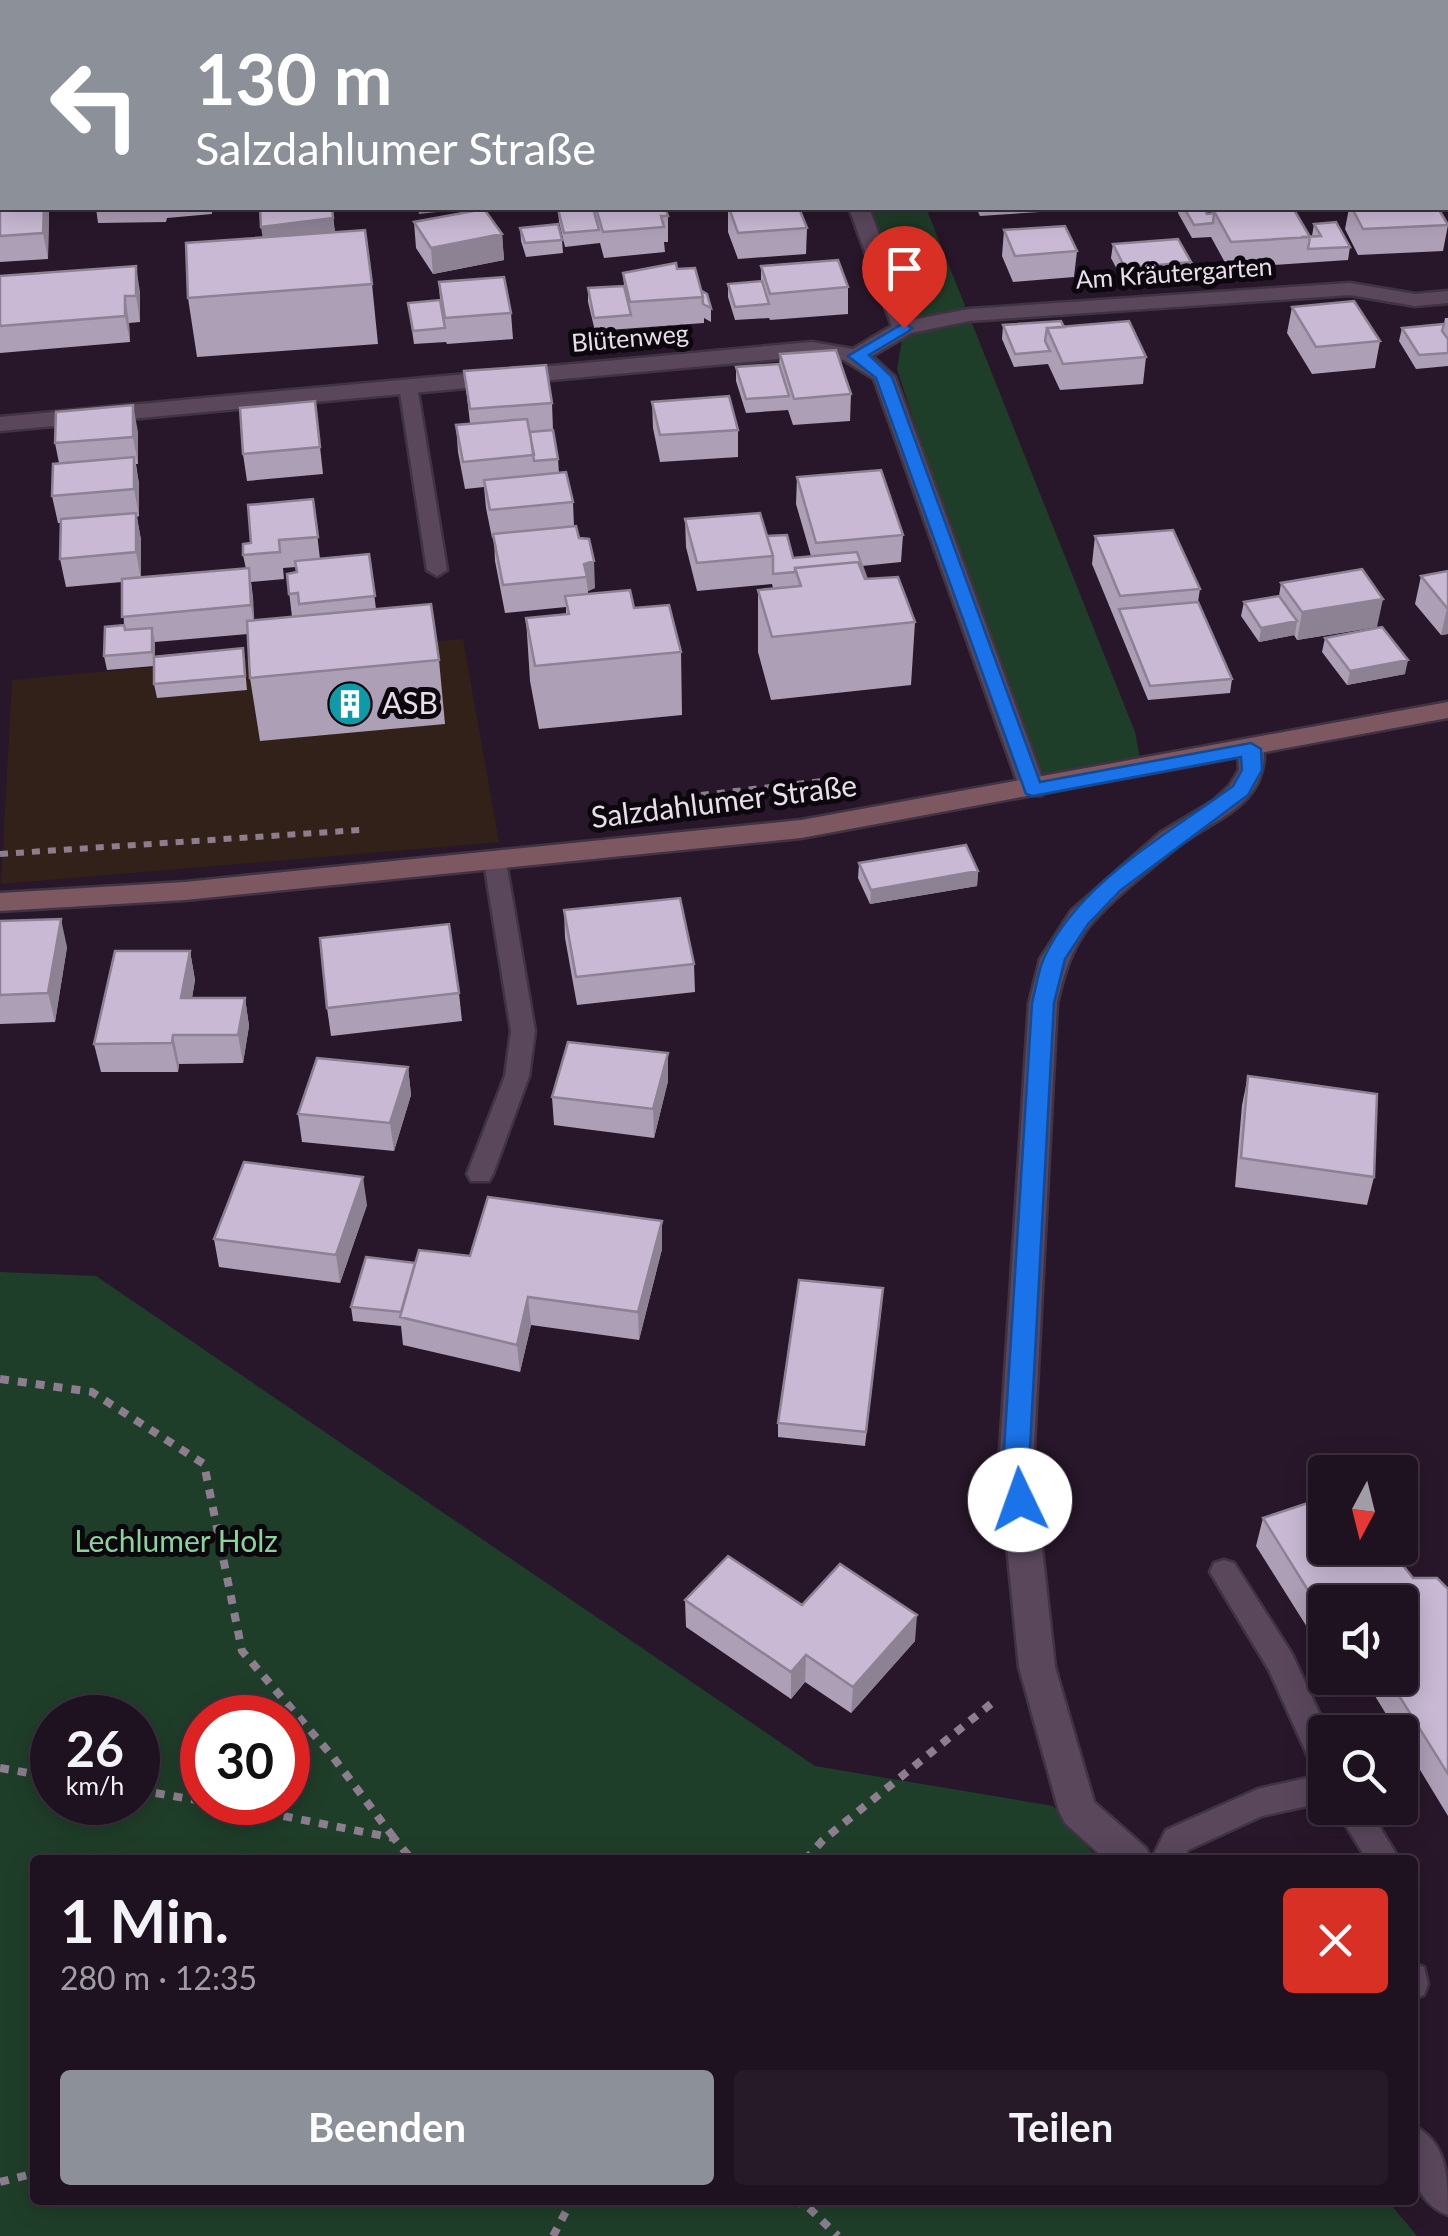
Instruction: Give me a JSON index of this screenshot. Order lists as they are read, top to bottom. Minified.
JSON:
{"streets":{"main road":["Salzdahlumer Straße"],"street":["Am Kräutergarten","Blütenweg"]},"crossings":[["Am Kräutergarten","Blütenweg"]],"parks":["Lechlumer Holz"],"places":{"building":["ASB"]},"north":"bottom","page":{"turn":["130 m","Salzdahlumer Straße"],"speed":"26 km/h","limit":"30","heading":["1 Min.","280 m · 12:35"],"buttons":["Beenden","Teilen"]}}
